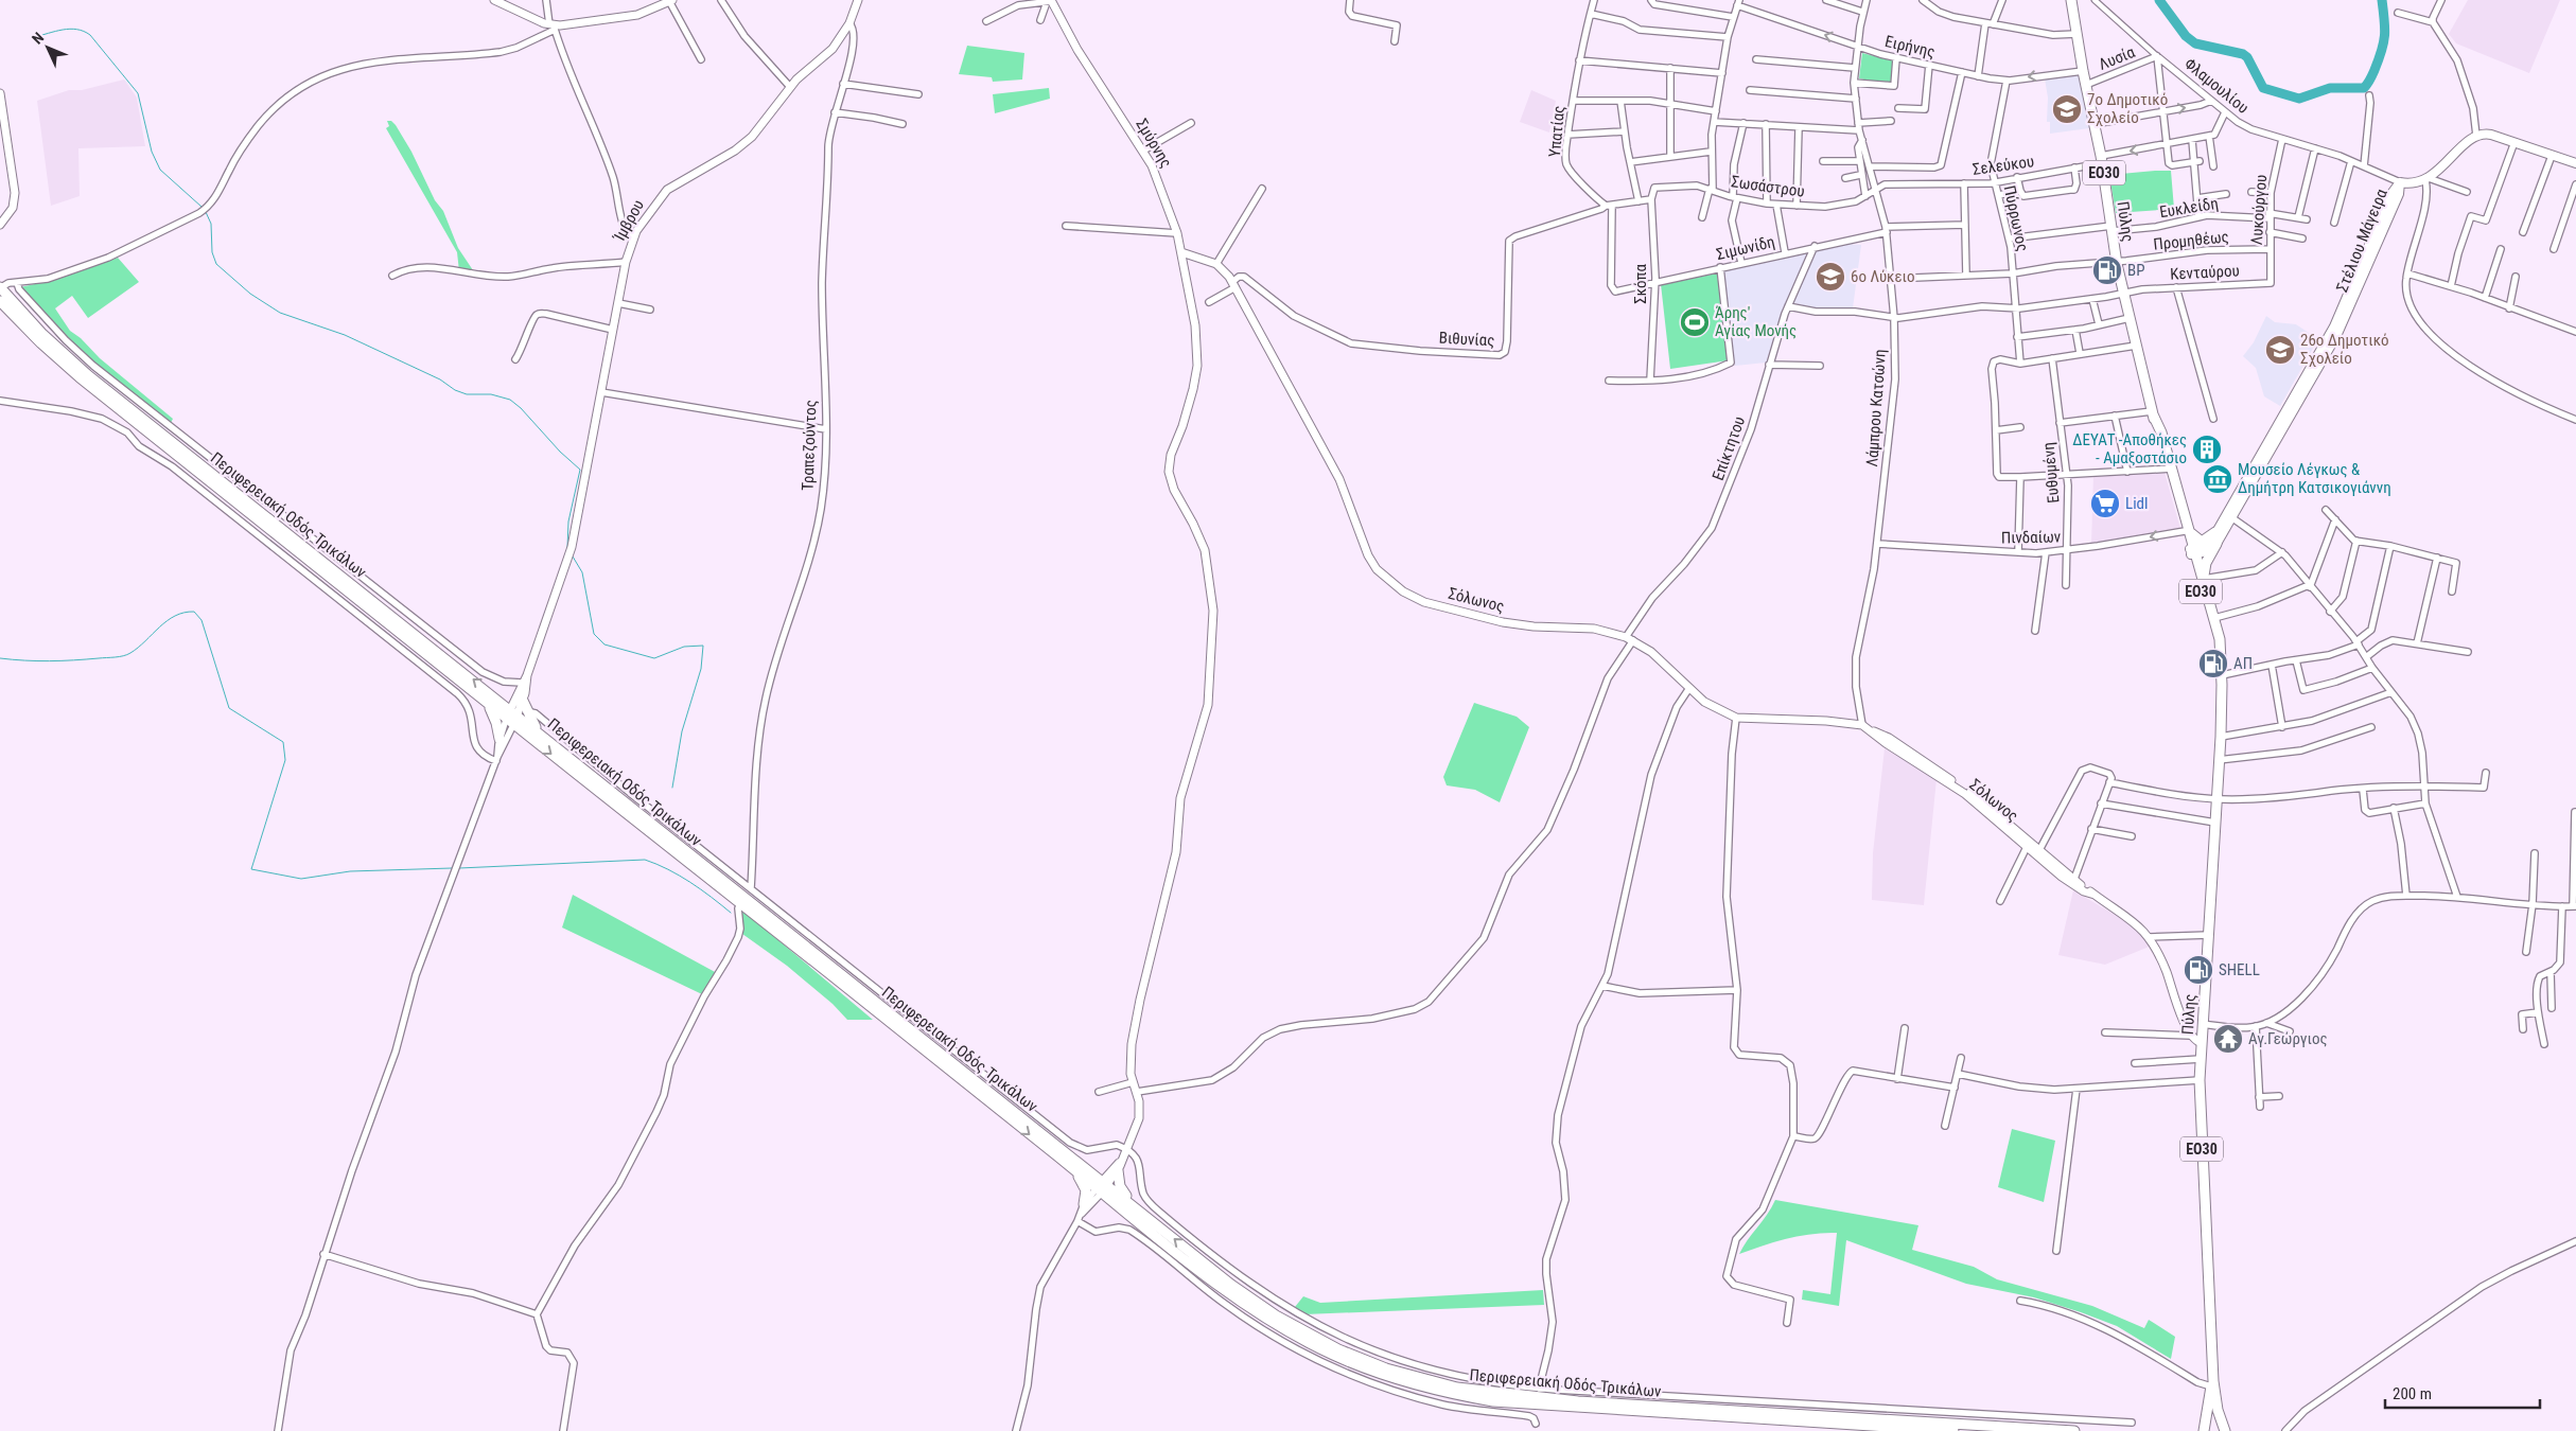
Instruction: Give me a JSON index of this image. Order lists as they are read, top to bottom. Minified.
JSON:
{"streets":{"main road":["ΕΟ30","Πύλης","Στέλιου Μάγειρα","Περιφερειακή Οδός Τρικάλων"],"street":["Ειρήνης","Λυσία","Φλαμουλίου","Υπατίας","Σμύρνης","Σελεύκου","Σωσάστρου","Ευκλείδη","Λυκούργου","Πύρρωνος","Ίμβρου","Προμηθέως","Σιμωνίδη","Κενταύρου","Σκόπα","Βιθυνίας","Λάμπρου Κατσώνη","Τραπεζούντος","Επίκτητου","Ευθυμένη","Πινδαίων","Σόλωνος"]},"crossings":[["Ειρήνης","Πύρρωνος"],["Ειρήνης","Πύλης"],["Ειρήνης","Λάμπρου Κατσώνη"],["Λυσία","Φλαμουλίου"],["Λυσία","Πύλης"],["Φλαμουλίου","Λυκούργου"],["Φλαμουλίου","Στέλιου Μάγειρα"],["Υπατίας","Σιμωνίδη"],["Υπατίας","Βιθυνίας"],["Σμύρνης","Περιφερειακή Οδός Τρικάλων"],["Σελεύκου","Σωσάστρου"],["Σελεύκου","Πύρρωνος"],["Σελεύκου","Πύλης"],["Σελεύκου","Λάμπρου Κατσώνη"],["ΕΟ30","Πύλης"],["Σωσάστρου","Σκόπα"],["Σωσάστρου","Λάμπρου Κατσώνη"],["Ευκλείδη","Λυκούργου"],["Ευκλείδη","Πύλης"],["Λυκούργου","Προμηθέως"],["Λυκούργου","Κενταύρου"],["Πύρρωνος","Προμηθέως"],["Πύρρωνος","Κενταύρου"],["Ίμβρου","Τραπεζούντος"],["Πύλης","Προμηθέως"],["Πύλης","Κενταύρου"],["Πύλης","Πινδαίων"],["Προμηθέως","Λάμπρου Κατσώνη"],["Σιμωνίδη","Σκόπα"],["Σιμωνίδη","Βιθυνίας"],["Σιμωνίδη","Λάμπρου Κατσώνη"],["Σιμωνίδη","Επίκτητου"],["Κενταύρου","Λάμπρου Κατσώνη"],["Κενταύρου","Επίκτητου"],["Βιθυνίας","Σόλωνος"],["Λάμπρου Κατσώνη","Πινδαίων"],["Λάμπρου Κατσώνη","Σόλωνος"],["Επίκτητου","Σόλωνος"],["Ευθυμένη","Πινδαίων"]],"one_way":["Πινδαίων"],"places":{"school or university":["7ο Δημοτικό Σχολείο","6ο Λύκειο","26ο Δημοτικό Σχολείο"],"fuel station":["BP","ΑΠ","SHELL"],"sports":["Άρης' Αγίας Μονής"],"building":["ΔΕΥΑΤ -Αποθήκες - Αμαξοστάσιο"],"museum":["Μουσείο Λέγκως & Δημήτρη Κατσικογιάννη"],"supermarket":["Lidl"],"temple":["Αγ.Γεώργιος"]},"scale_bar":"200 m","north":"top left"}
